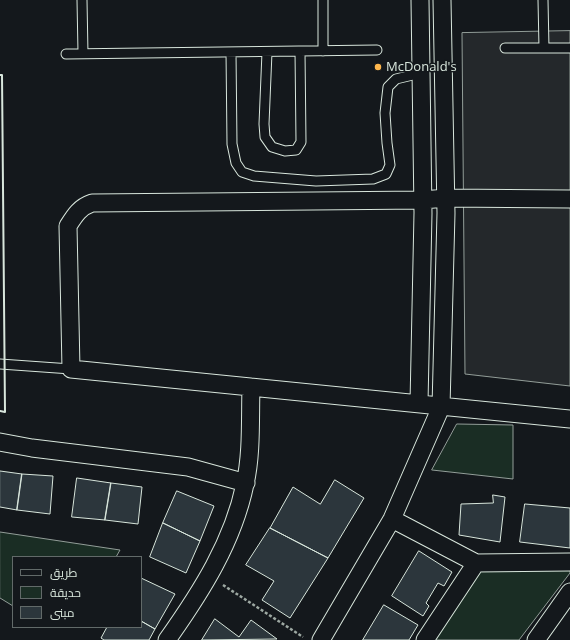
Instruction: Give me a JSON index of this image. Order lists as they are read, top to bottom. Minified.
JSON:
{"places":["McDonald's"],"legend":["طريق","حديقة","مبنى"]}
